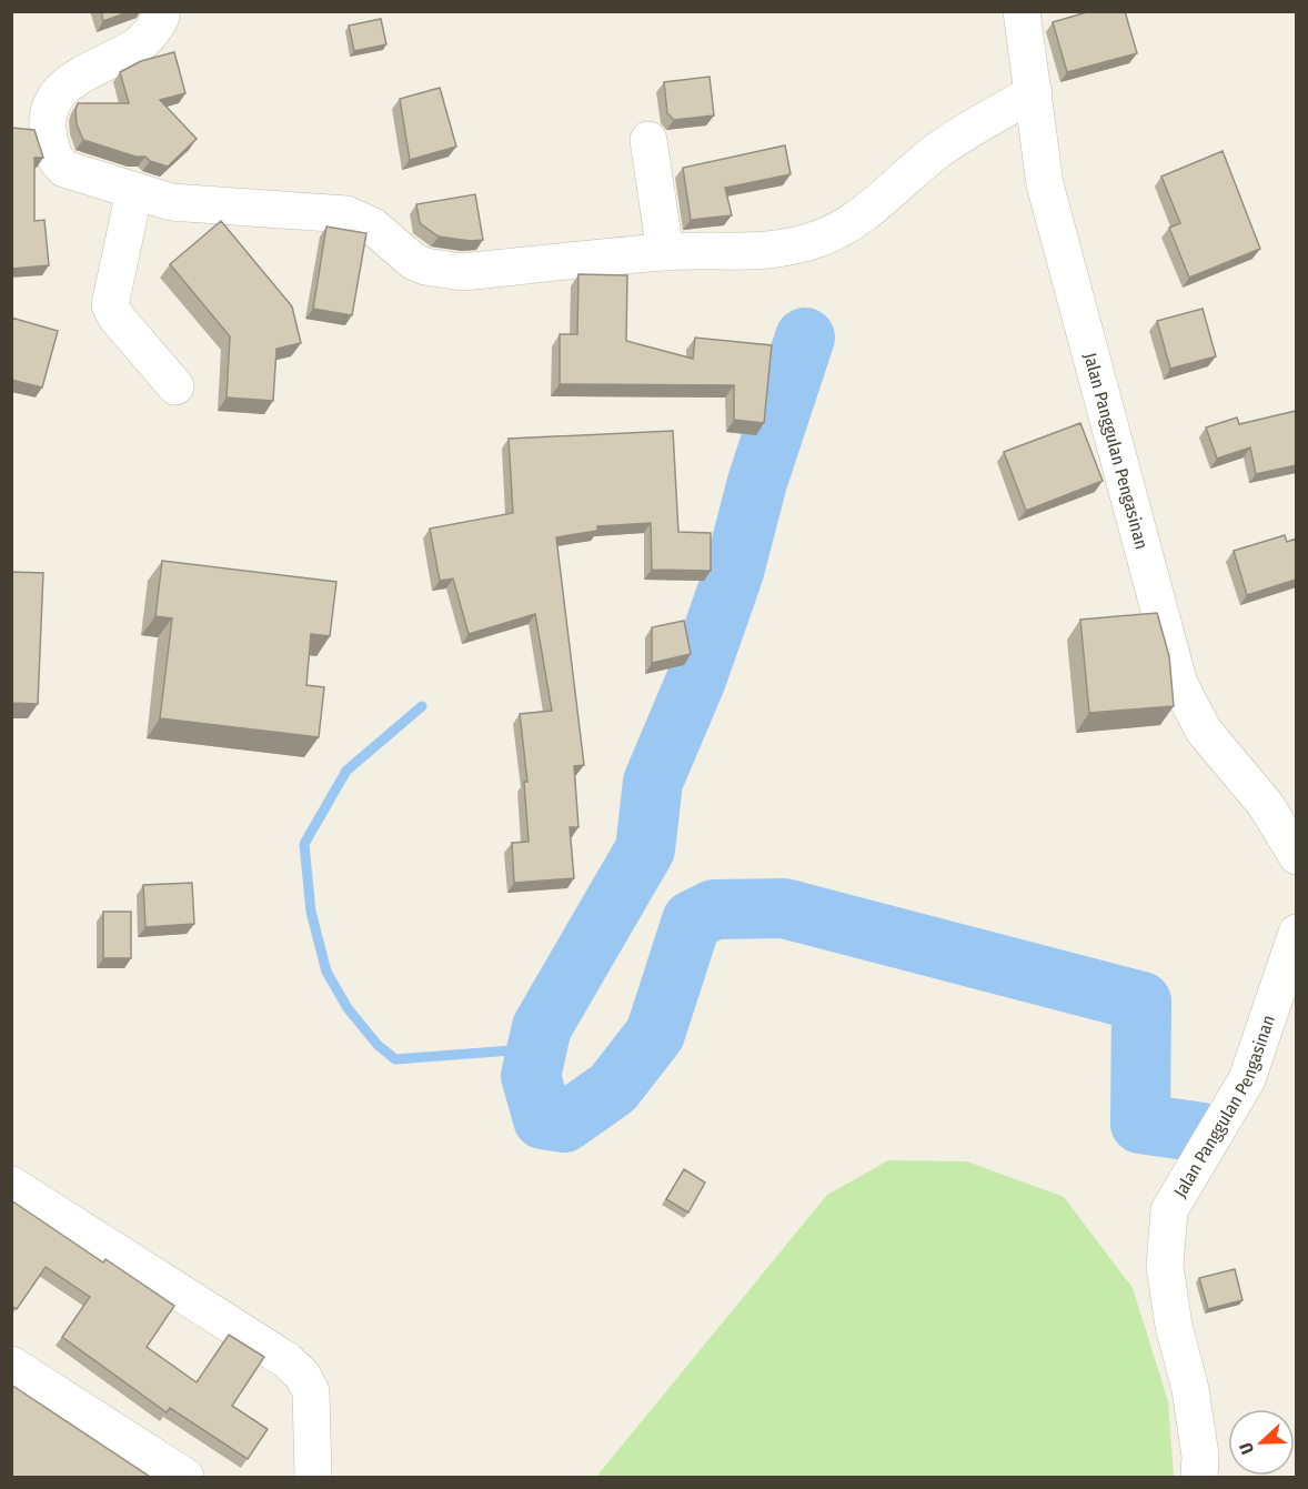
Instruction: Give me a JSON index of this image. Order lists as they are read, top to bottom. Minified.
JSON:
{"streets":{"street":["Jalan Panggulan Pengasinan"]},"north":"left"}
